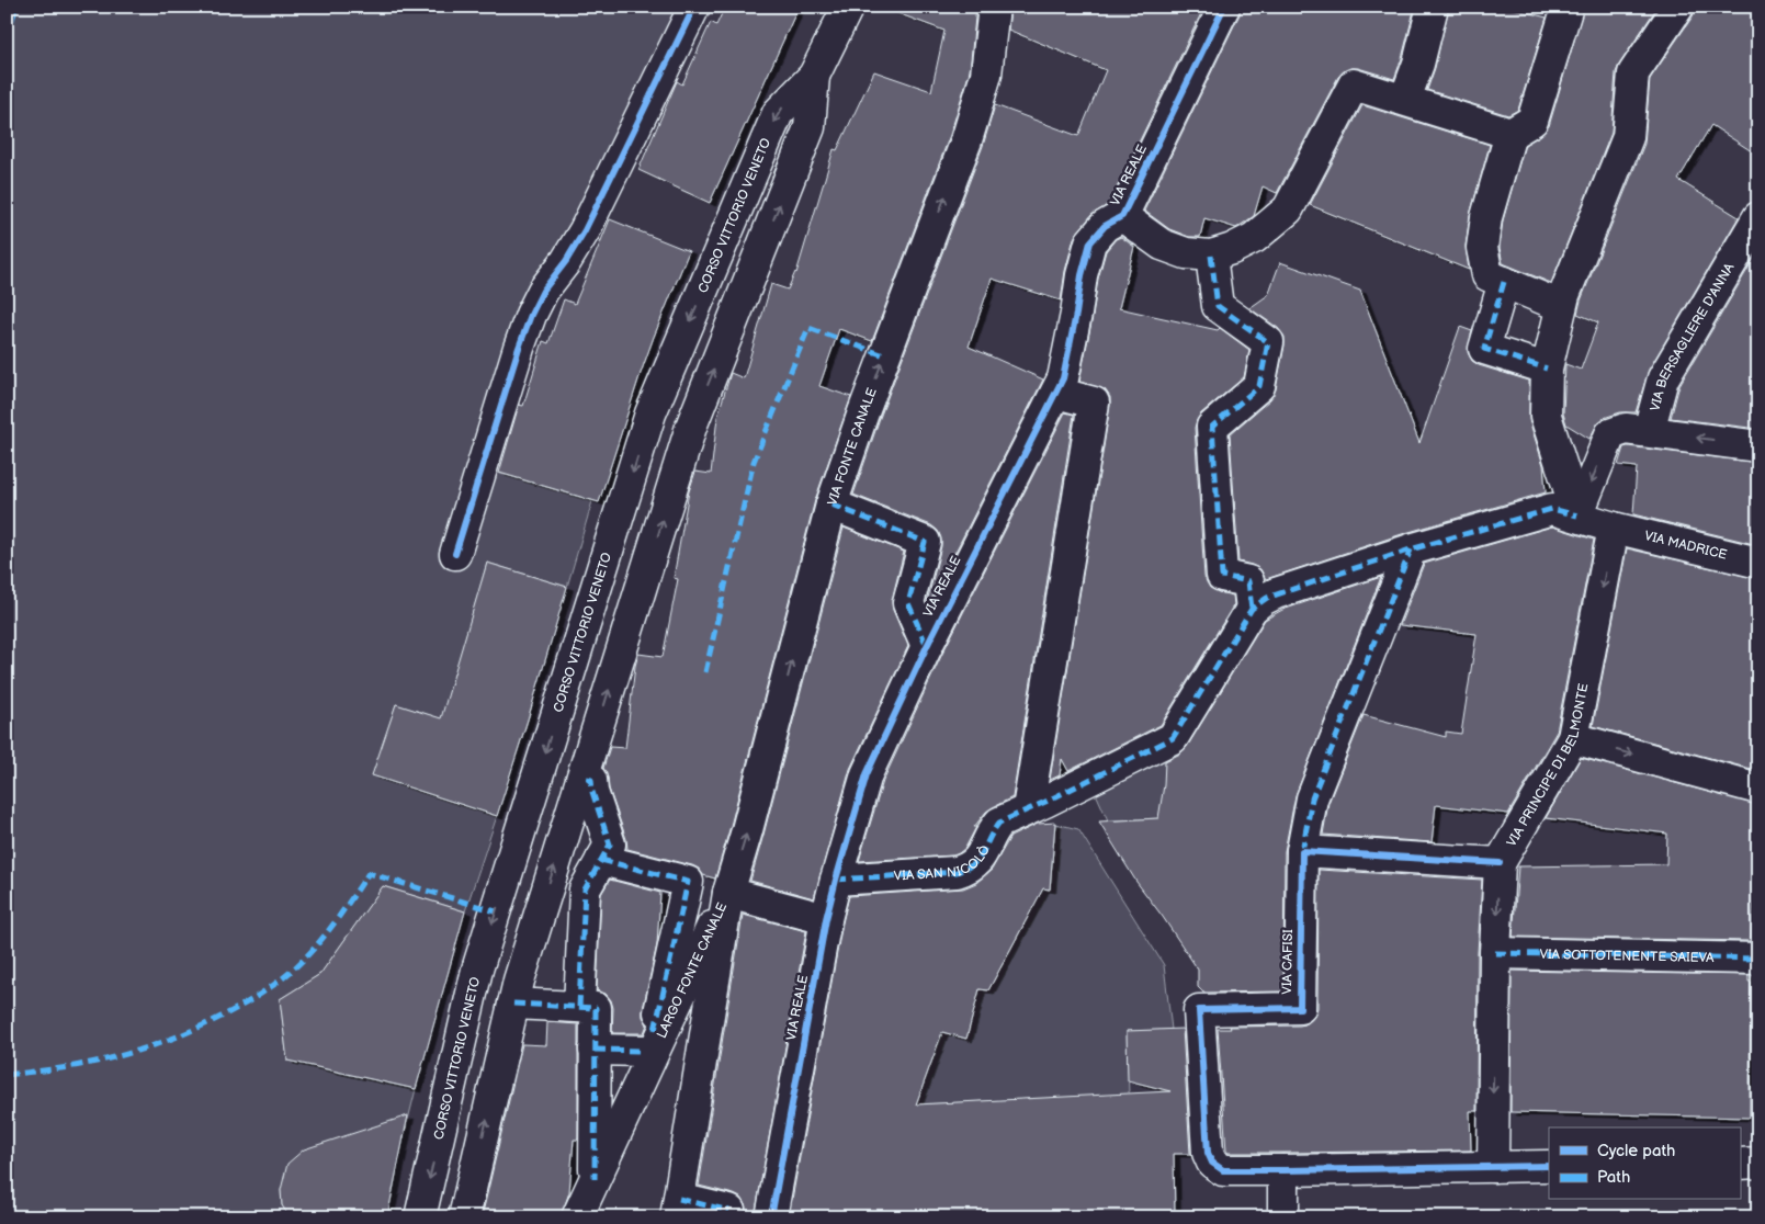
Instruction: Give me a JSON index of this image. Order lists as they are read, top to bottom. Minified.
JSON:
{"streets":{"street":["VIA REALE","CORSO VITTORIO VENETO","VIA BERSAGLIERE D'ANNA","VIA FONTE CANALE","VIA MADRICE","VIA PRINCIPE DI BELMONTE","VIA SAN NICOLÒ","VIA SOTTOTENENTE SAIEVA","VIA CAFISI","LARGO FONTE CANALE"]},"crossings":[["VIA REALE","VIA SAN NICOLÒ"],["VIA FONTE CANALE","LARGO FONTE CANALE"],["VIA MADRICE","VIA PRINCIPE DI BELMONTE"],["VIA MADRICE","VIA SAN NICOLÒ"],["VIA PRINCIPE DI BELMONTE","VIA SOTTOTENENTE SAIEVA"],["VIA PRINCIPE DI BELMONTE","VIA CAFISI"]],"legend":["Cycle path","Path"]}
